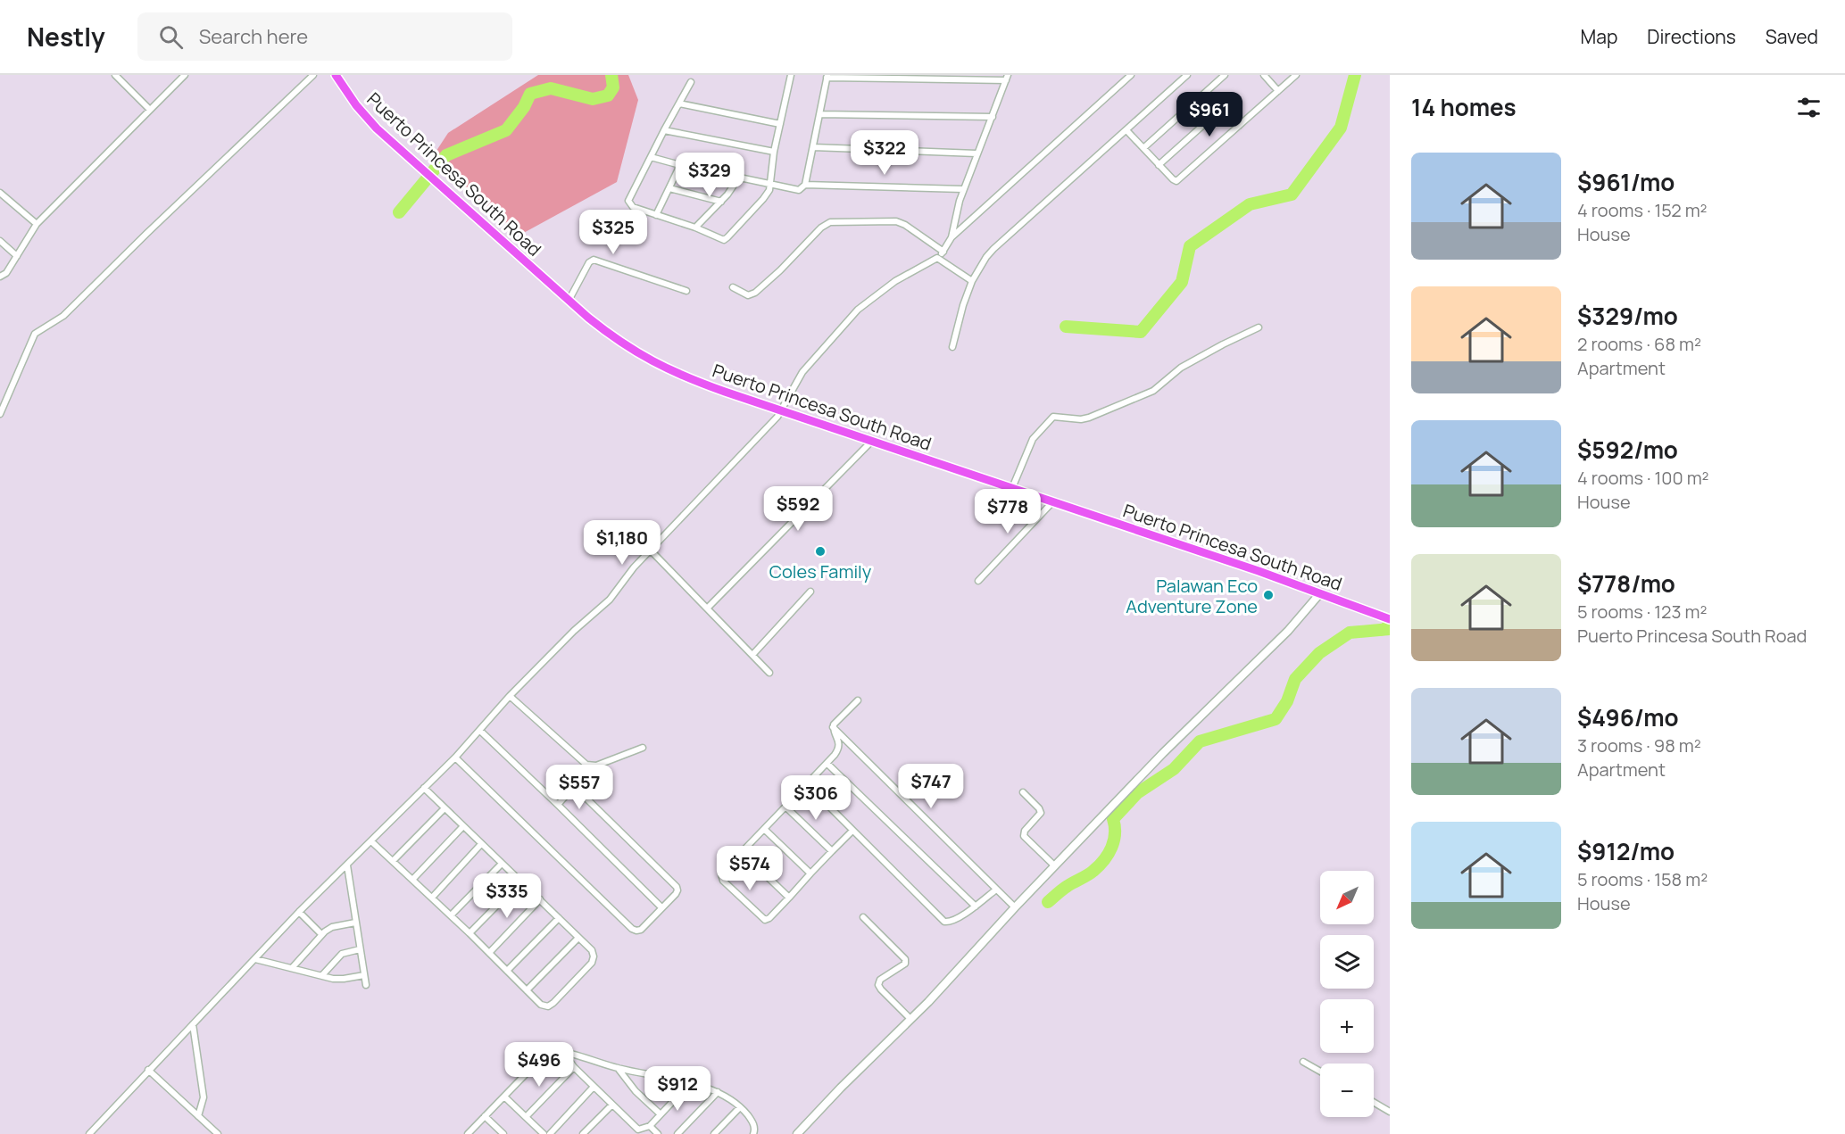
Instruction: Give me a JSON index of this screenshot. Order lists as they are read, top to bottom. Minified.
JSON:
{"streets":{"main road":["Puerto Princesa South Road"]},"places":["Coles Family","Palawan Eco Adventure Zone"],"north":"bottom left","page":{"header":"Nestly","search":"Search here","nav":["Map","Directions","Saved"],"heading":"14 homes","price":["$961","$322","$329","$325","$592","$778","$1,180","$747","$557","$306","$574","$335","$496","$912"],"list":[{"name":"$961/mo","note":"4 rooms · 152 m² · House"},{"name":"$329/mo","note":"2 rooms · 68 m² · Apartment"},{"name":"$592/mo","note":"4 rooms · 100 m² · House"},{"name":"$778/mo","note":"5 rooms · 123 m² · Puerto Princesa South Road"},{"name":"$496/mo","note":"3 rooms · 98 m² · Apartment"},{"name":"$912/mo","note":"5 rooms · 158 m² · House"}],"map_buttons":["+","−"]}}
